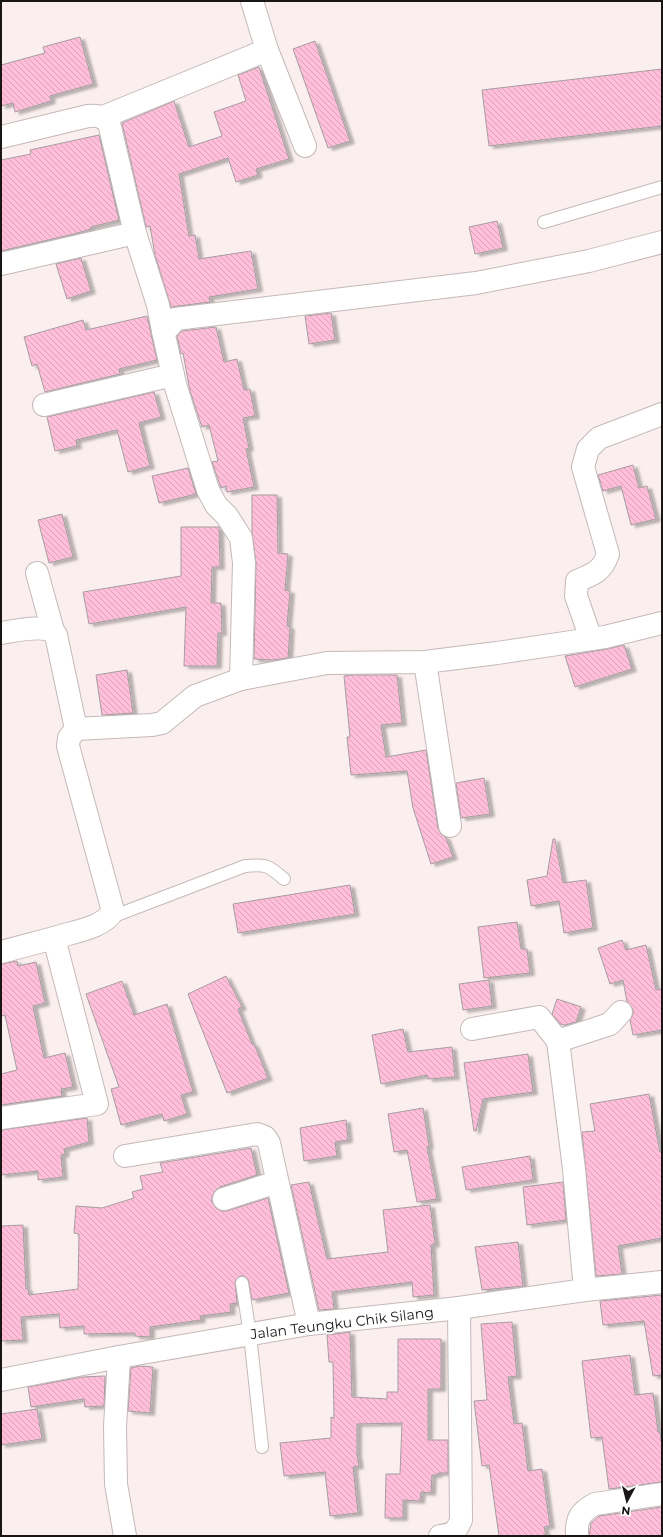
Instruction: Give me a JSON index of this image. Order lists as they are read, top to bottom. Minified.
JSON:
{"streets":{"street":["Jalan Teungku Chik Silang"]},"north":"bottom"}
